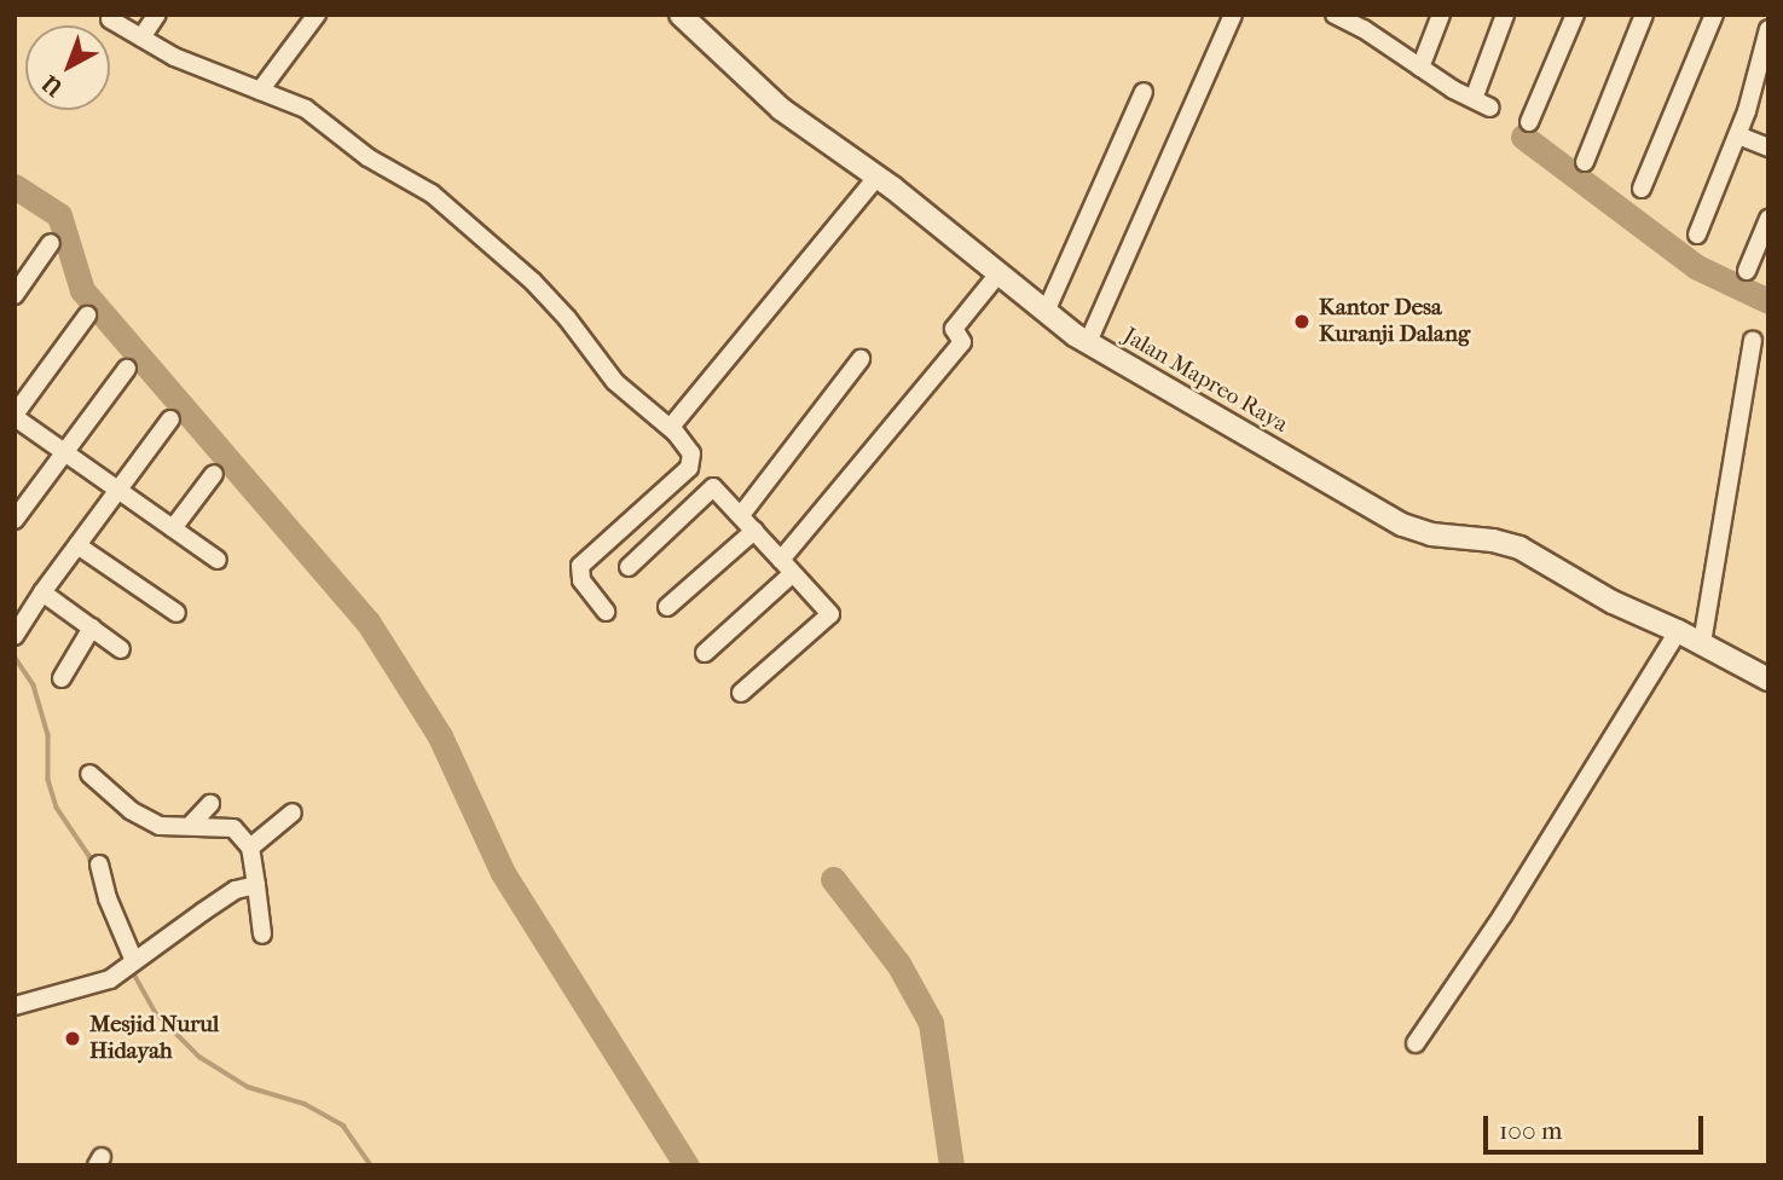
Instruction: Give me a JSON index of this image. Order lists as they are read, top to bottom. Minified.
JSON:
{"streets":{"street":["Jalan Mapreo Raya"]},"places":["Kantor Desa Kuranji Dalang","Mesjid Nurul Hidayah"],"scale_bar":"100 m","north":"bottom left"}
